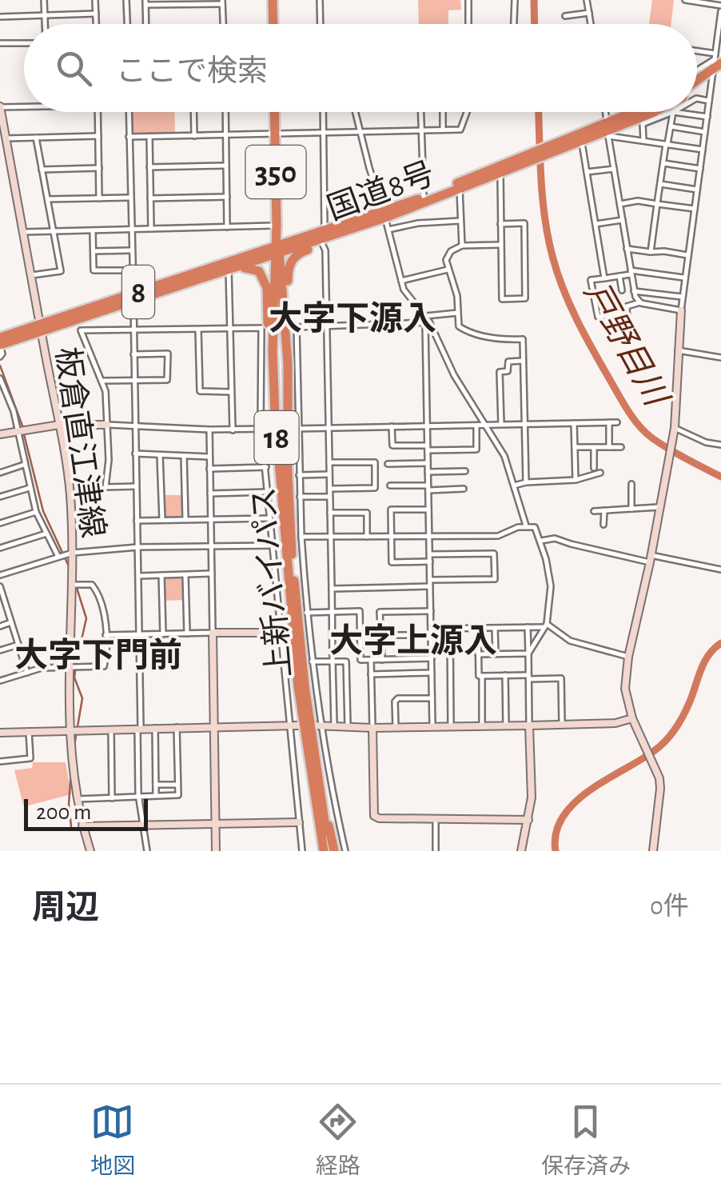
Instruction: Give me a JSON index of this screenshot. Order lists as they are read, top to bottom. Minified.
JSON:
{"streets":{"highway":["350","国道8号","8","18","上新バイパス"],"street":["板倉直江津線"]},"crossings":[["350","国道8号"],["350","上新バイパス"],["国道8号","板倉直江津線"],["国道8号","上新バイパス"]],"districts":["大字下源入","大字上源入","大字下門前"],"water":["戸野目川"],"scale_bar":"200 m","page":{"search":"ここで検索","scale":"200 m","heading":["周辺","0件"],"nav":["地図","経路","保存済み"]}}
